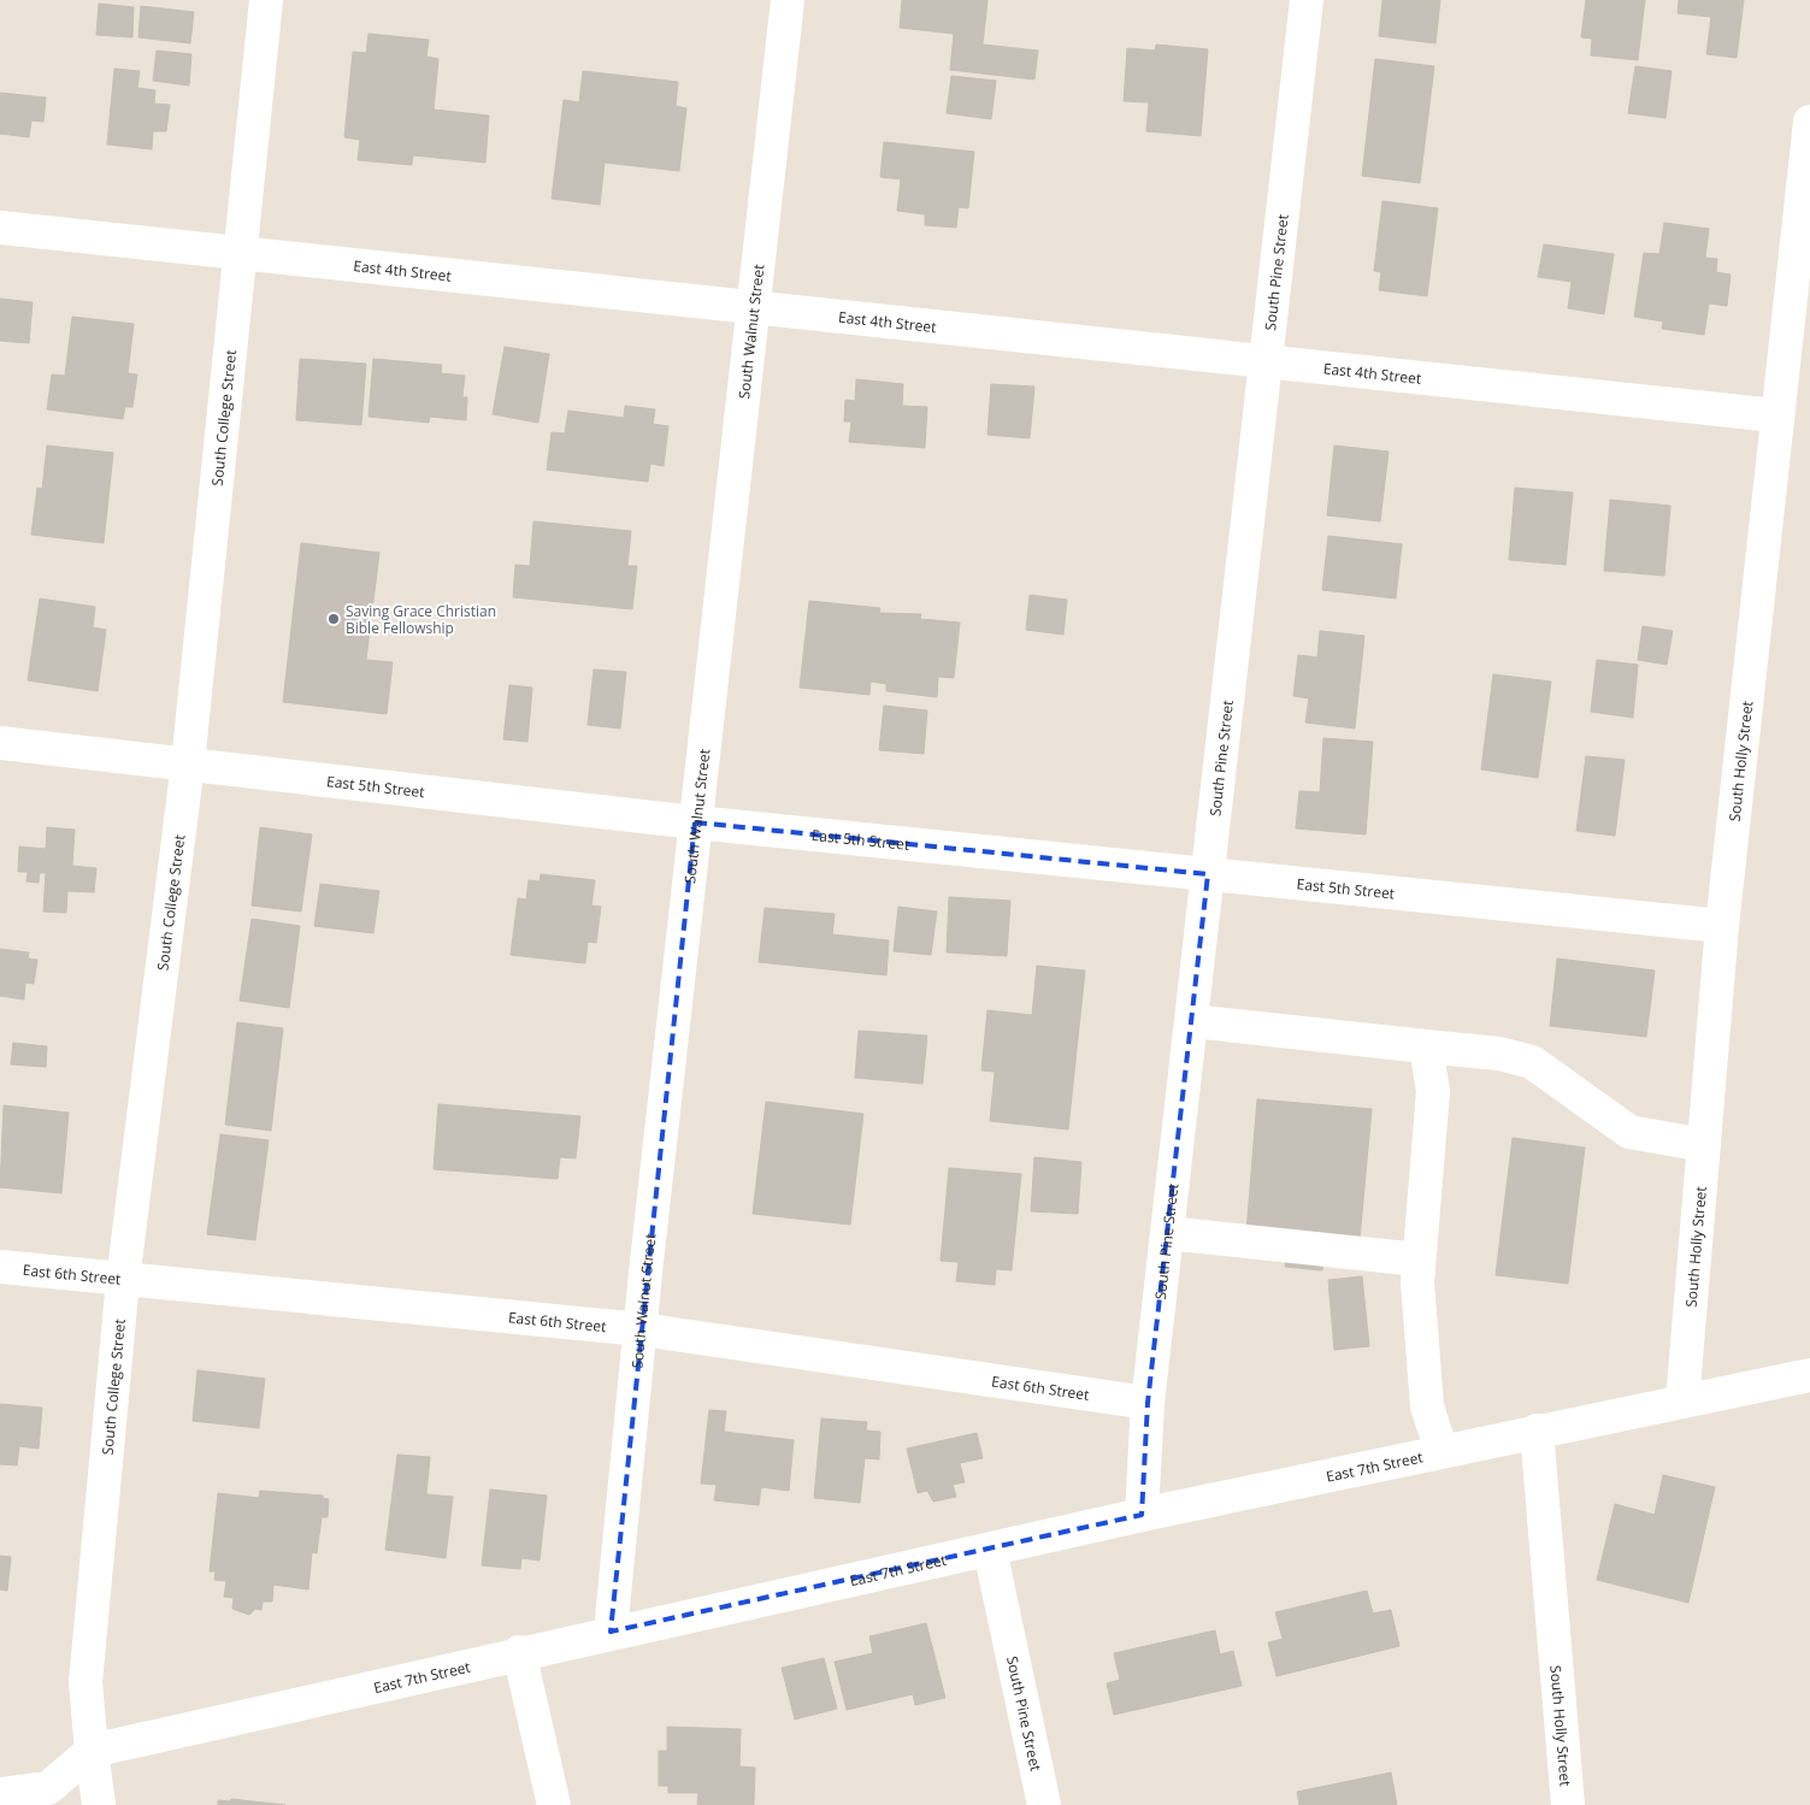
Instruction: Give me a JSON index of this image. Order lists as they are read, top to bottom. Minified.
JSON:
{"streets":{"street":["East 4th Street","South Pine Street","South Walnut Street","South College Street","South Holly Street","East 5th Street","East 6th Street","East 7th Street"]},"crossings":[["East 4th Street","South Pine Street"],["East 4th Street","South Walnut Street"],["East 4th Street","South College Street"],["East 4th Street","South Holly Street"],["South Pine Street","East 5th Street"],["South Pine Street","East 6th Street"],["South Pine Street","East 7th Street"],["South Walnut Street","East 5th Street"],["South Walnut Street","East 6th Street"],["South Walnut Street","East 7th Street"],["South College Street","East 5th Street"],["South College Street","East 6th Street"],["South College Street","East 7th Street"],["South Holly Street","East 5th Street"],["South Holly Street","East 7th Street"]],"places":["Saving Grace Christian Bible Fellowship"]}
